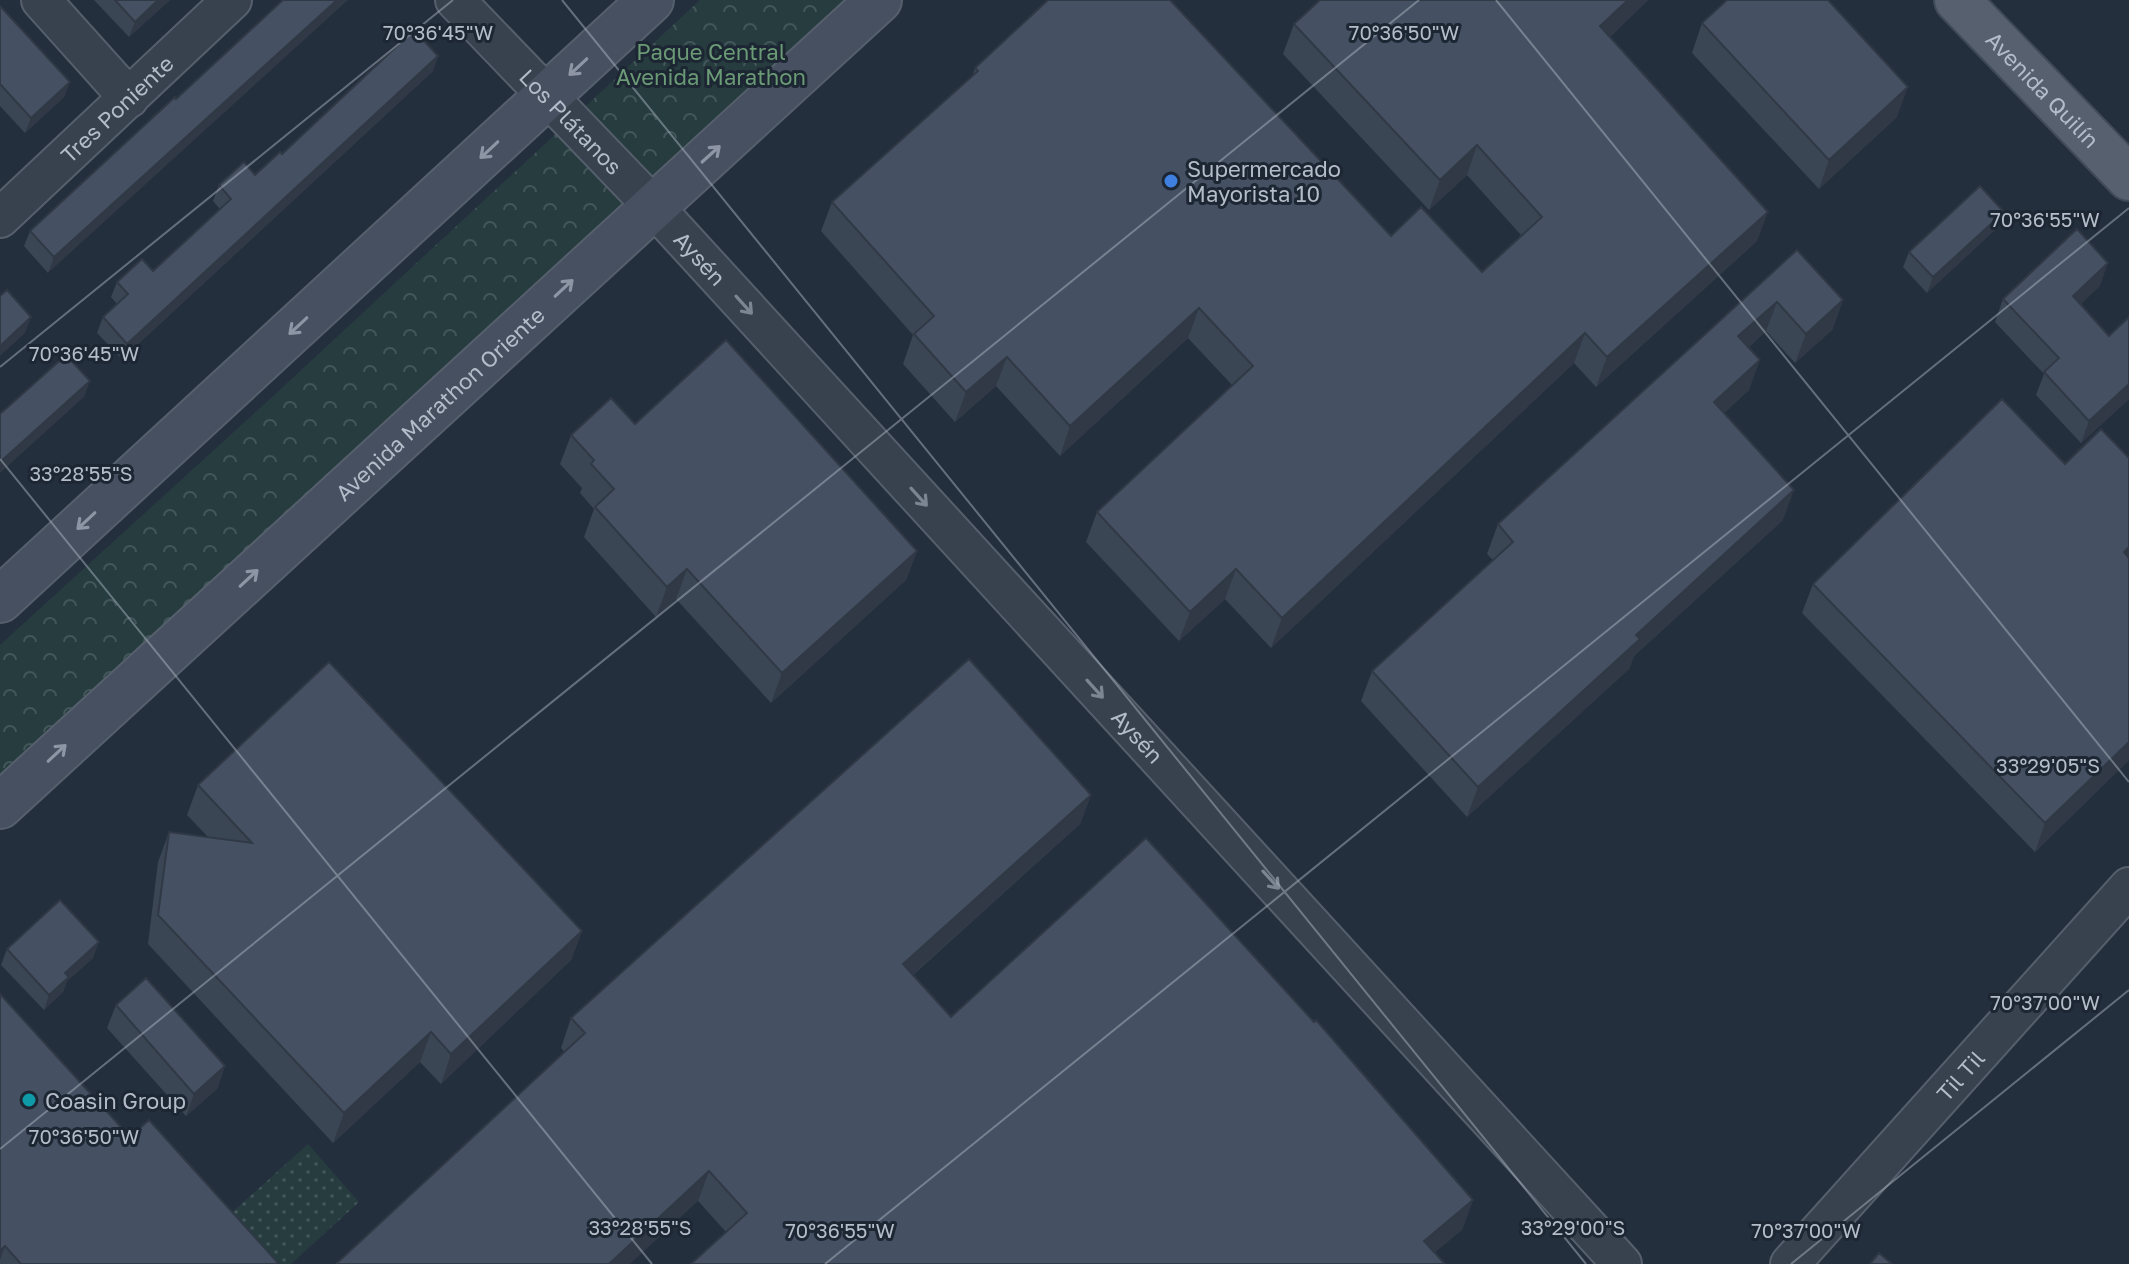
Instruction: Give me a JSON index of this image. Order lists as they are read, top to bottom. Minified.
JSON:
{"streets":{"main road":["Avenida Quilín","Avenida Marathon Oriente"],"street":["Tres Poniente","Los Plátanos","Aysén","Til Til"]},"crossings":[["Los Plátanos","Aysén"],["Los Plátanos","Avenida Marathon Oriente"],["Aysén","Avenida Marathon Oriente"]],"one_way":["Aysén"],"parks":["Paque Central Avenida Marathon"],"places":["Supermercado Mayorista 10","Coasin Group"],"coordinates":["70°36'45\"W","70°36'50\"W","70°36'55\"W","33°28'55\"S","33°29'05\"S","70°37'00\"W","33°29'00\"S"]}
